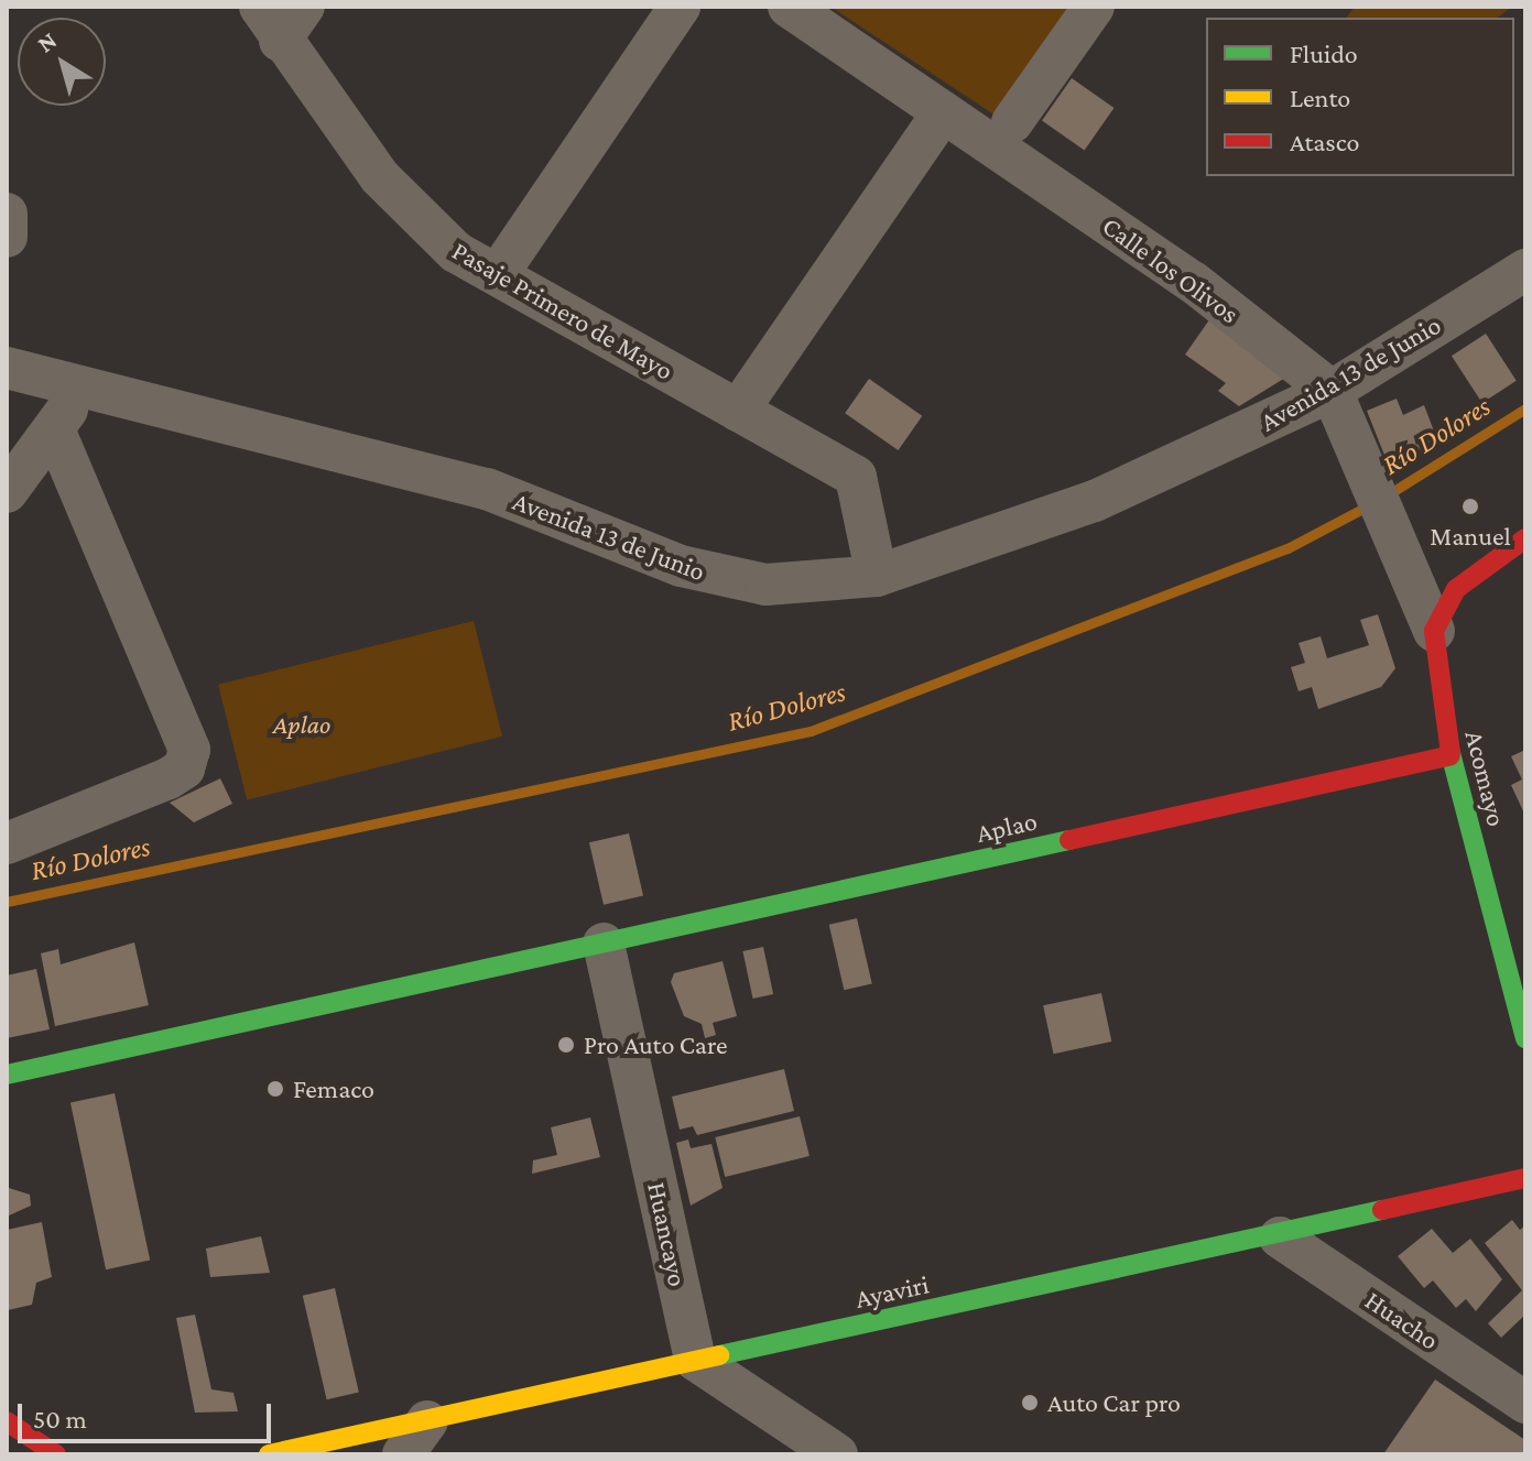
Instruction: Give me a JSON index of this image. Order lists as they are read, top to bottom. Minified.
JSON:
{"streets":{"street":["Calle los Olivos","Pasaje Primero de Mayo","Avenida 13 de Junio","Acomayo","Aplao","Huancayo","Ayaviri","Huacho"]},"crossings":[["Calle los Olivos","Avenida 13 de Junio"],["Pasaje Primero de Mayo","Avenida 13 de Junio"],["Acomayo","Aplao"],["Aplao","Huancayo"],["Huancayo","Ayaviri"],["Ayaviri","Huacho"]],"water":["Río Dolores"],"parks":["Aplao"],"places":["Manuel","Pro Auto Care","Femaco","Auto Car pro"],"legend":["Fluido","Lento","Atasco"],"scale_bar":"50 m","north":"top left"}
